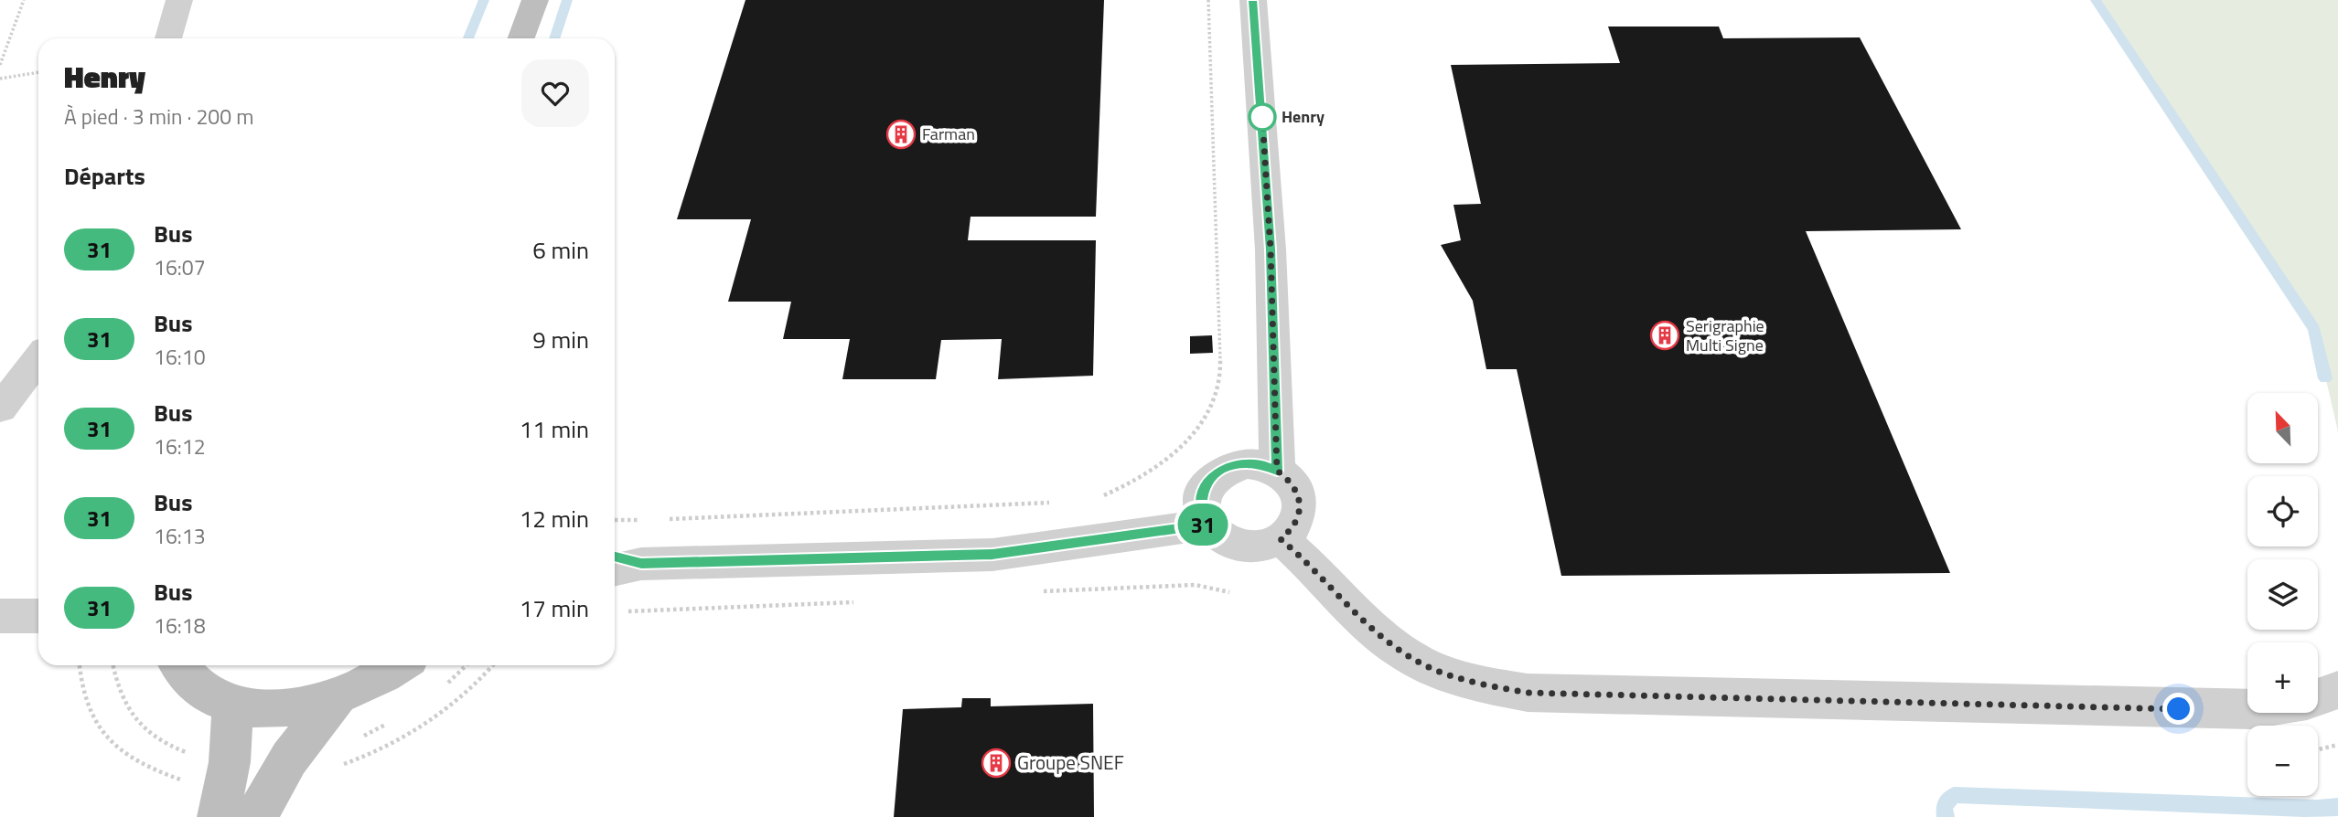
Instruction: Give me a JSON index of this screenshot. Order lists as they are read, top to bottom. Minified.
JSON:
{"places":{"other":["Henry"],"building":["Farman","Serigraphie Multi Signe","Groupe SNEF"]},"lines":["bus line 31"],"north":"top left","page":{"on_map":"31","heading":[["Henry","À pied · 3 min · 200 m"],"Départs"],"list":[{"mark":"31","name":"Bus","note":"16:07","value":"6 min"},{"mark":"31","name":"Bus","note":"16:10","value":"9 min"},{"mark":"31","name":"Bus","note":"16:12","value":"11 min"},{"mark":"31","name":"Bus","note":"16:13","value":"12 min"},{"mark":"31","name":"Bus","note":"16:18","value":"17 min"}],"map_buttons":["+","−"]}}
